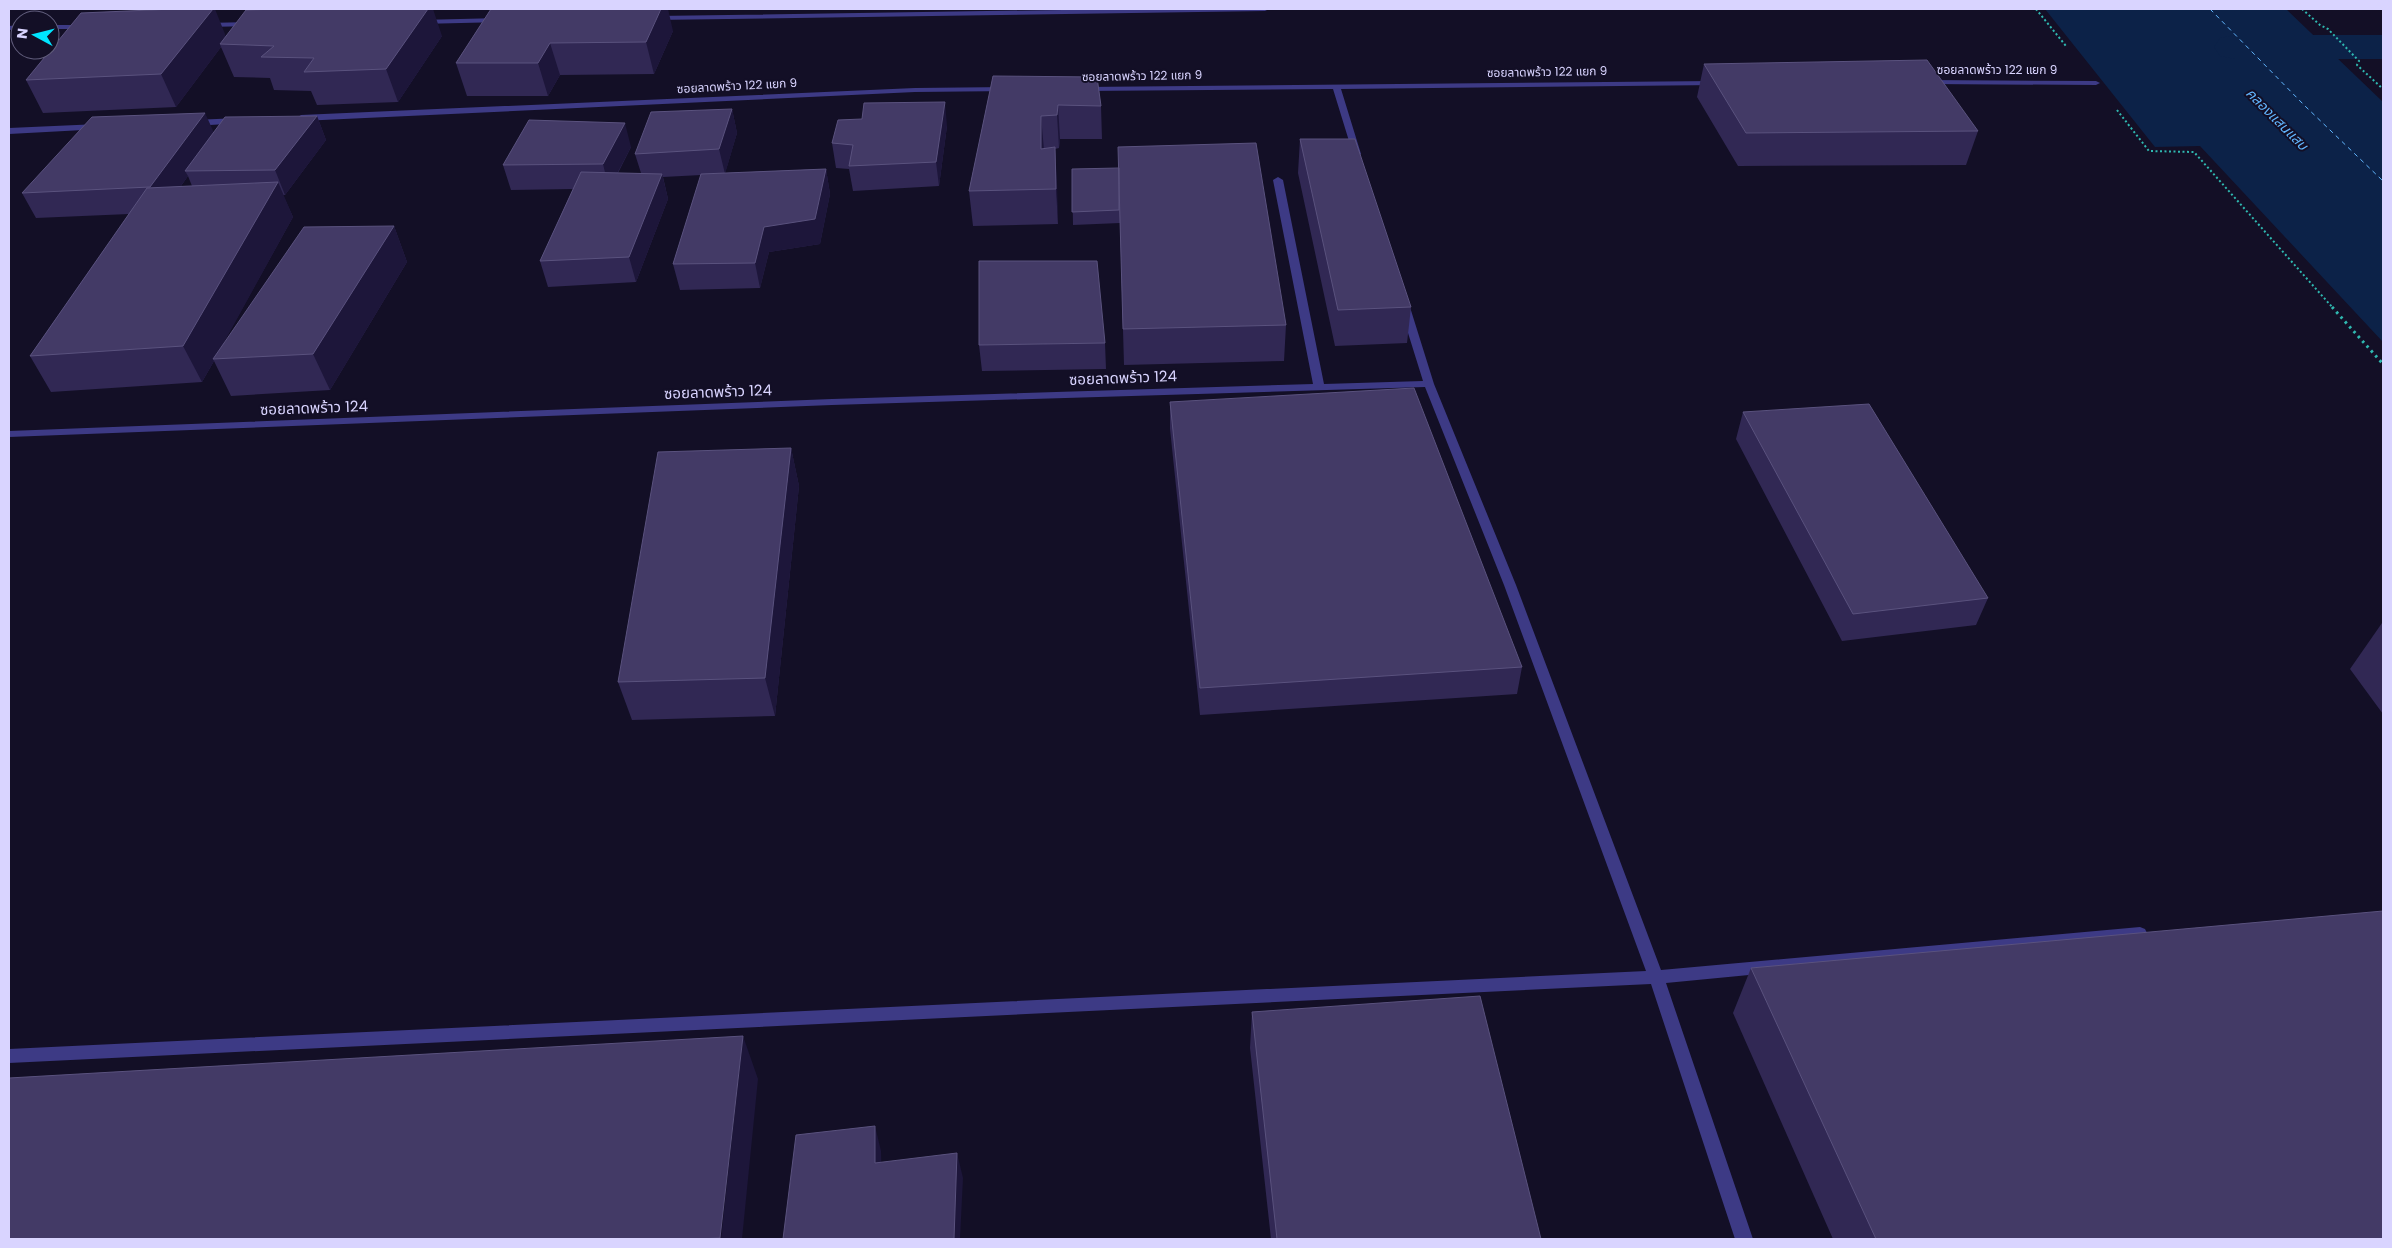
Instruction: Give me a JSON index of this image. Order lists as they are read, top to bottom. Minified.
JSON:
{"streets":{"street":["ซอยลาดพร้าว 122 แยก 9","ซอยลาดพร้าว 124"]},"water":["คลองแสนแสบ"],"north":"left"}
